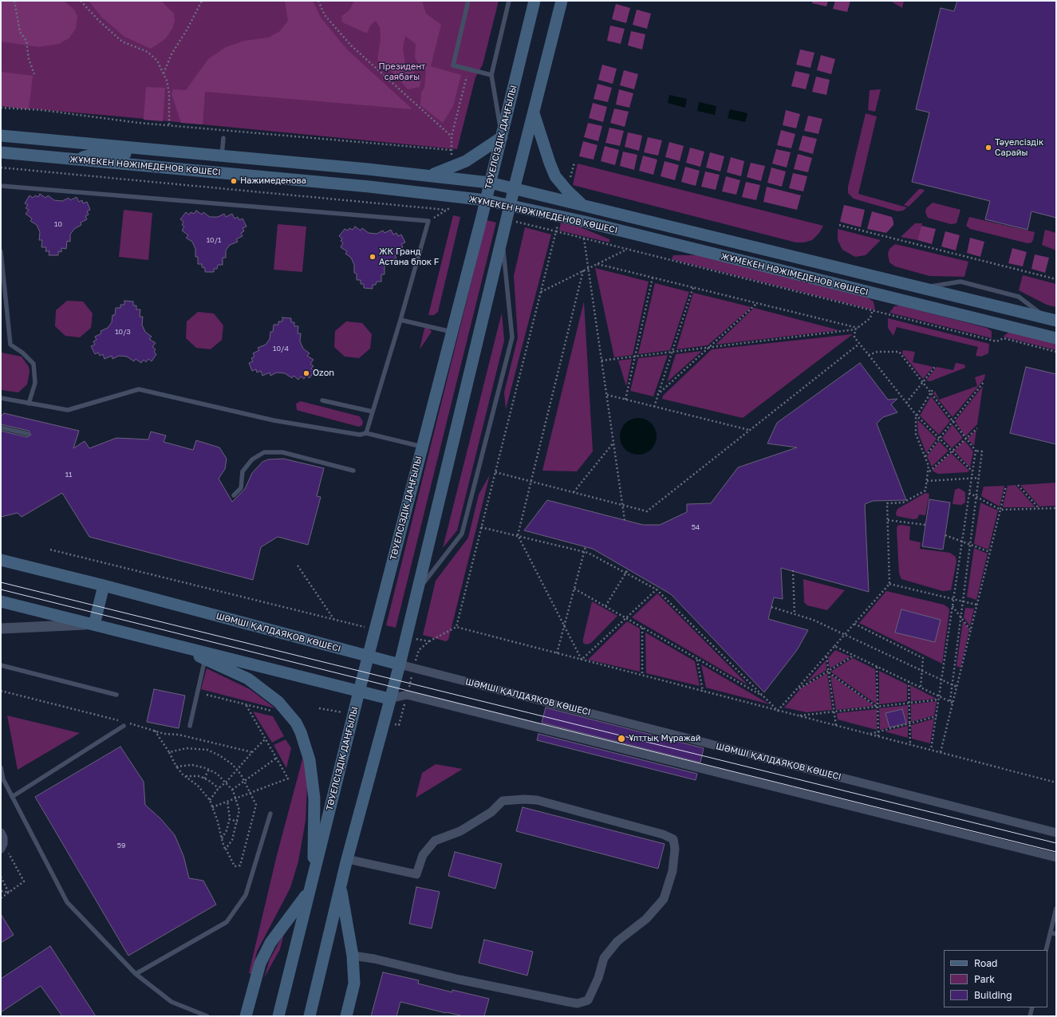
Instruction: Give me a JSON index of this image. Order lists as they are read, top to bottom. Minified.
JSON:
{"streets":{"main road":["ТӘУЕЛСІЗДІК ДАҢҒЫЛЫ","ЖҰМЕКЕН НӘЖІМЕДЕНОВ КӨШЕСІ","ШӘМШІ ҚАЛДАЯҚОВ КӨШЕСІ"]},"crossings":[["ТӘУЕЛСІЗДІК ДАҢҒЫЛЫ","ЖҰМЕКЕН НӘЖІМЕДЕНОВ КӨШЕСІ"],["ТӘУЕЛСІЗДІК ДАҢҒЫЛЫ","ШӘМШІ ҚАЛДАЯҚОВ КӨШЕСІ"]],"parks":["Президент саябағы"],"places":["Тәуелсіздік Сарайы","Нажимеденова","ЖК Гранд Астана блок F","Ozon","Ұлттық Мұражай"],"house_numbers":["10","10/1","10/3","10/4","11","54","59"],"legend":["Road","Park","Building"]}
